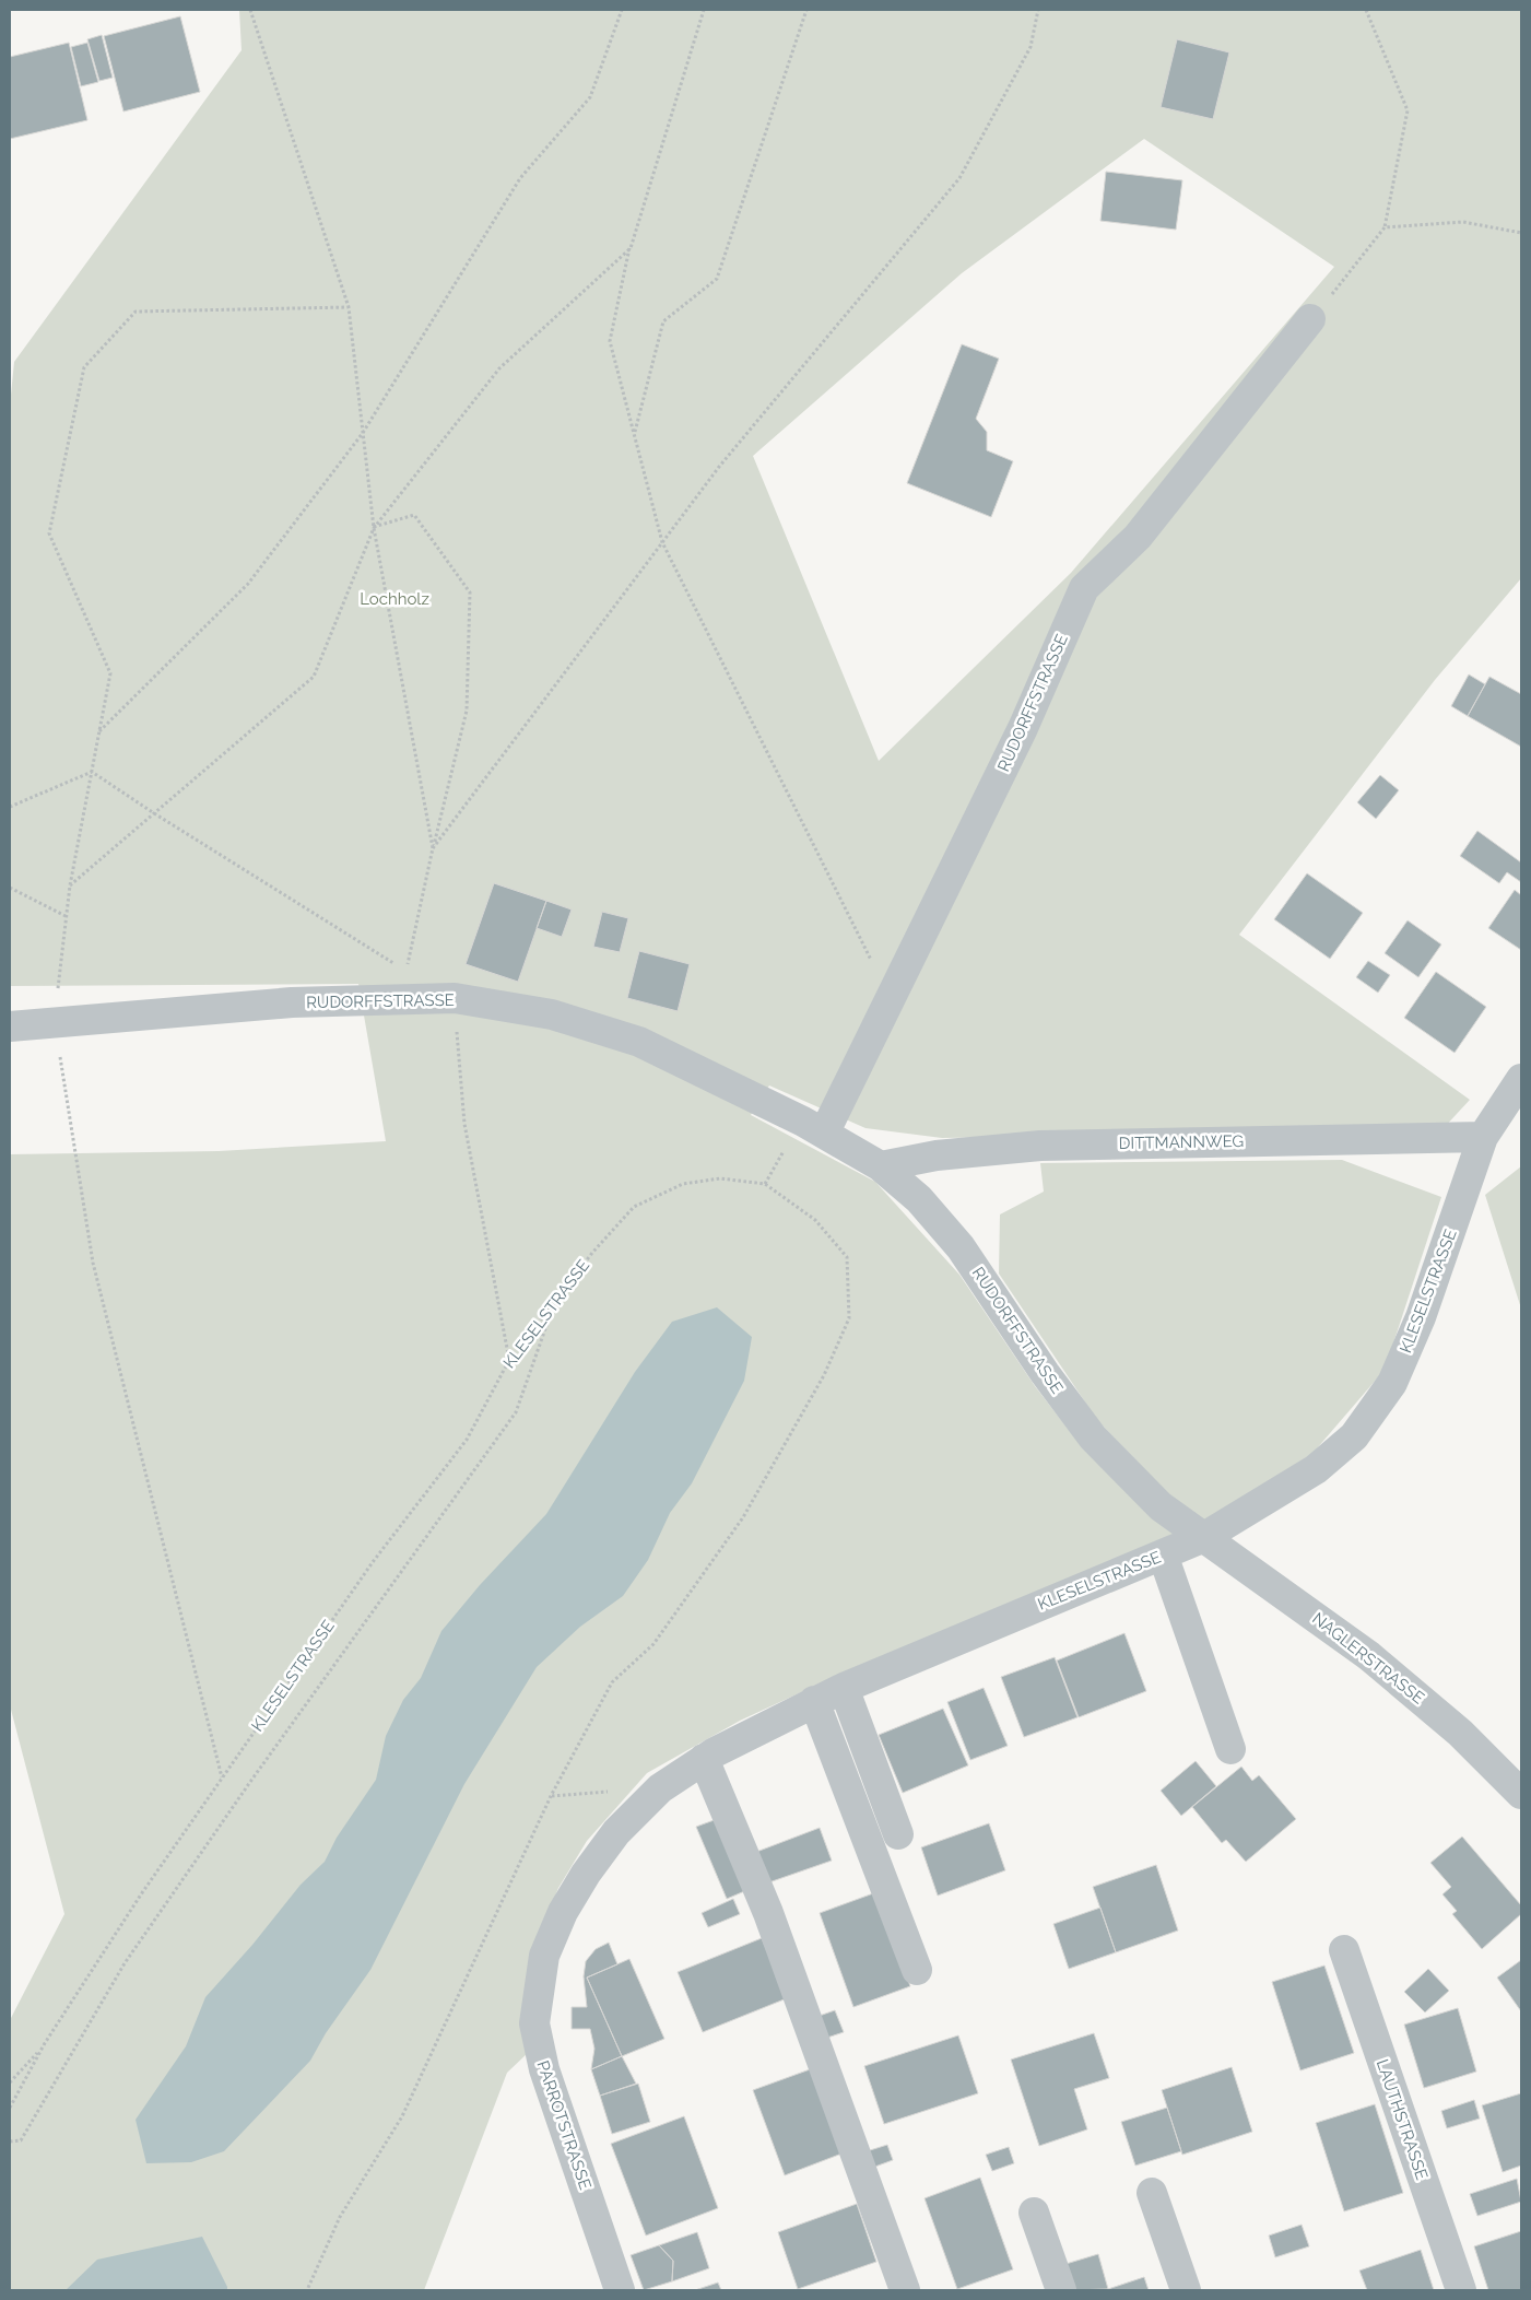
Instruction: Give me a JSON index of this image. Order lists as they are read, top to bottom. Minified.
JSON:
{"streets":{"street":["RUDORFFSTRASSE","DITTMANNWEG","KLESELSTRASSE","NAGLERSTRASSE","LAUTHSTRASSE","PARROTSTRASSE"]},"crossings":[["RUDORFFSTRASSE","DITTMANNWEG"],["RUDORFFSTRASSE","KLESELSTRASSE"],["RUDORFFSTRASSE","NAGLERSTRASSE"],["DITTMANNWEG","KLESELSTRASSE"],["KLESELSTRASSE","NAGLERSTRASSE"],["KLESELSTRASSE","PARROTSTRASSE"]],"parks":["Lochholz"]}
